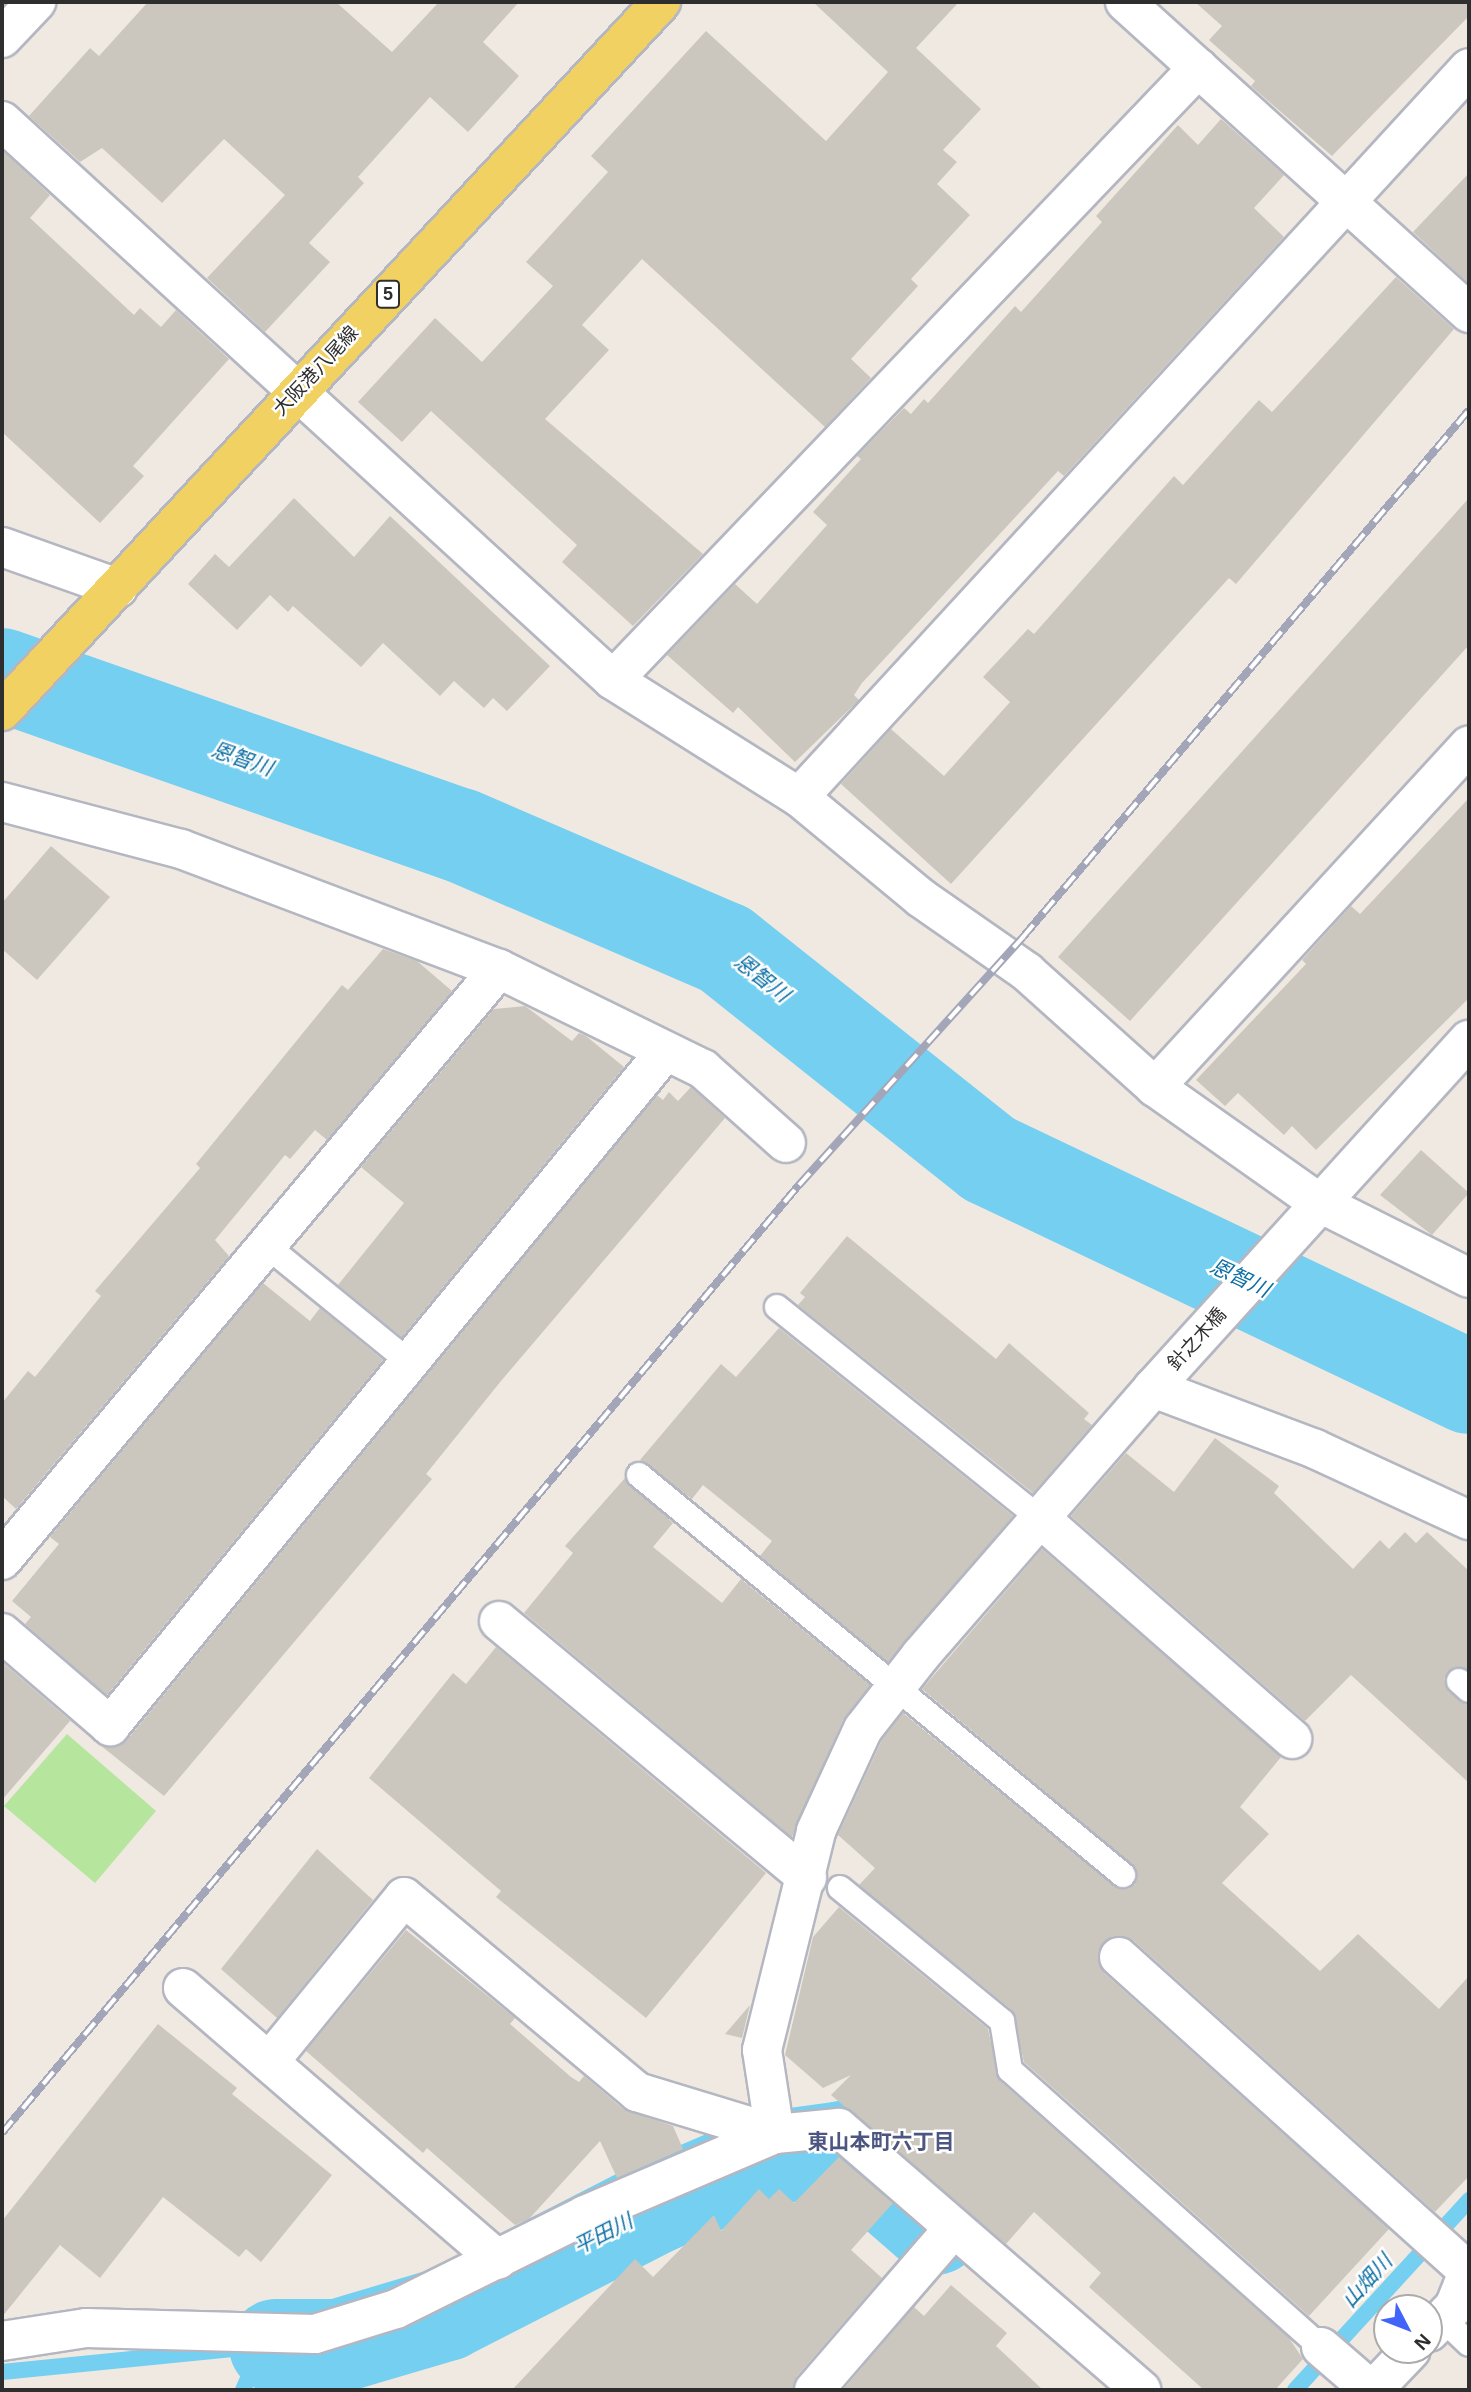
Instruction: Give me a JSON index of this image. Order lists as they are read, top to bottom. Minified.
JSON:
{"streets":{"main road":["5","大阪港八尾線"],"street":["針之木橋"]},"districts":["東山本町六丁目"],"water":["恩智川","平田川","山畑川"],"north":"bottom right"}
